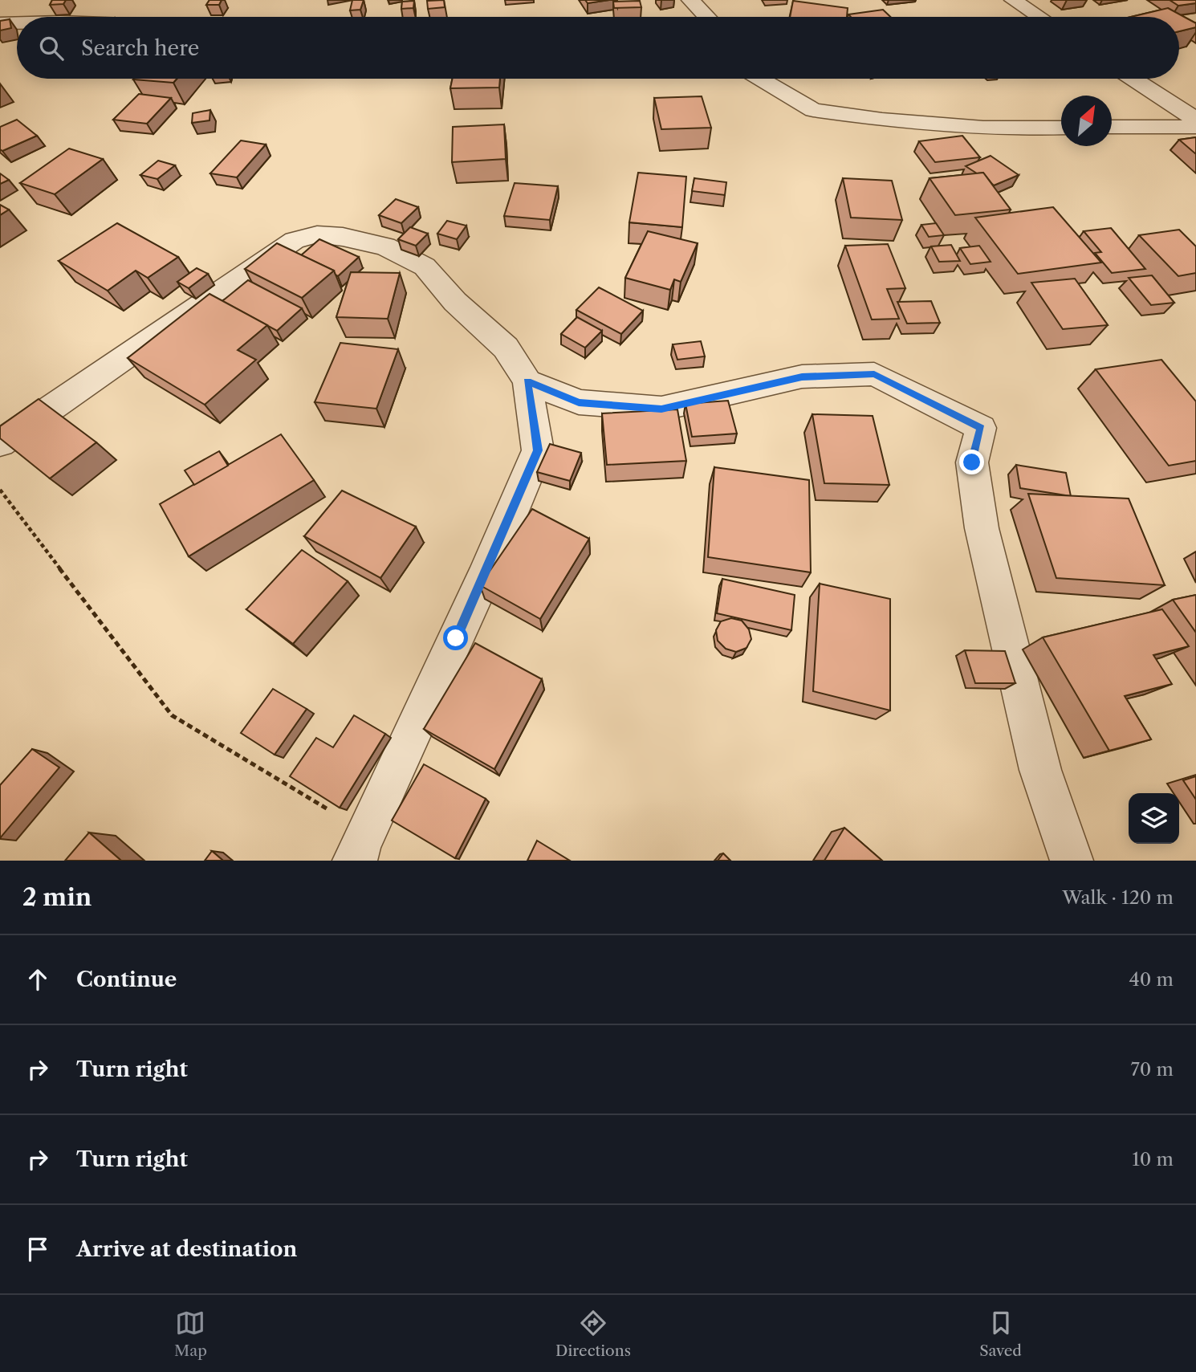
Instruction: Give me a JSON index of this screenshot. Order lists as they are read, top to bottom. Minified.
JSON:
{"north":"top right","page":{"search":"Search here","heading":["2 min","Walk · 120 m"],"list":[["Continue","40 m"],["Turn right","70 m"],["Turn right","10 m"],"Arrive at destination"],"nav":["Map","Directions","Saved"]}}
